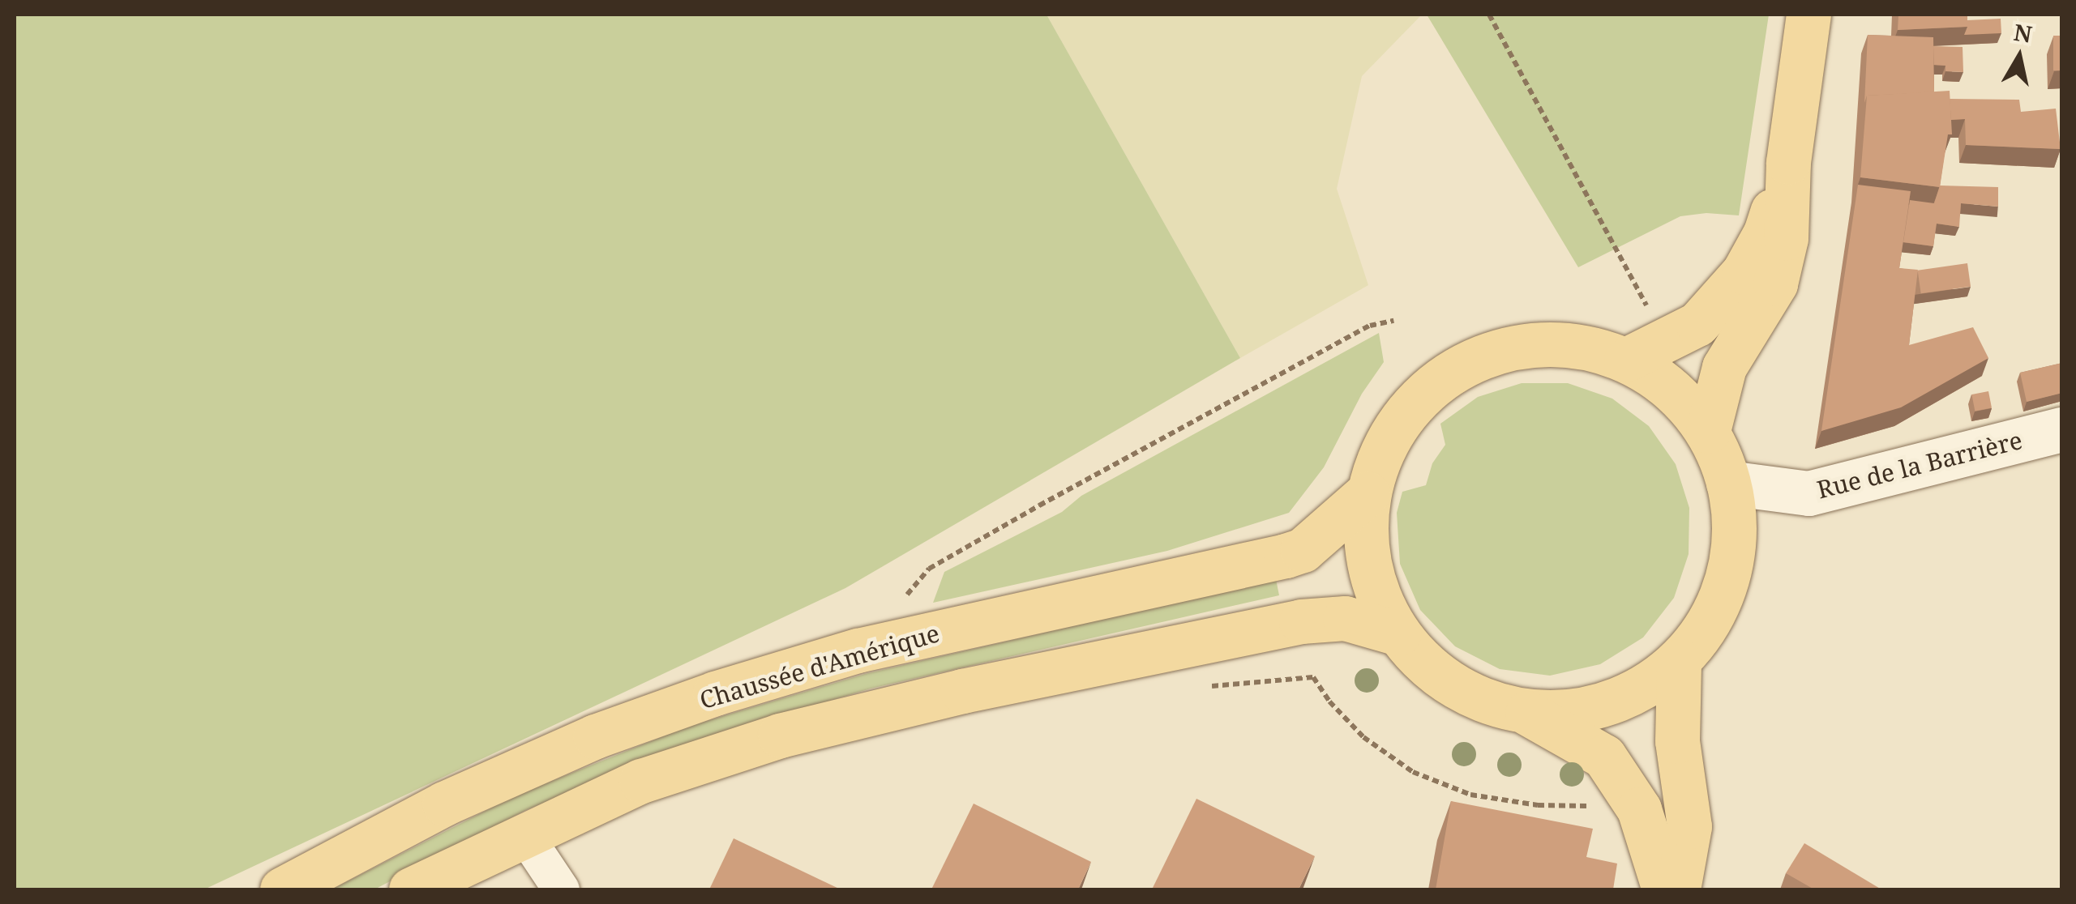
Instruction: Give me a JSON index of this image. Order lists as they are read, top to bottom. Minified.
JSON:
{"streets":{"main road":["Chaussée d'Amérique"],"street":["Rue de la Barrière"]},"north":"top"}
